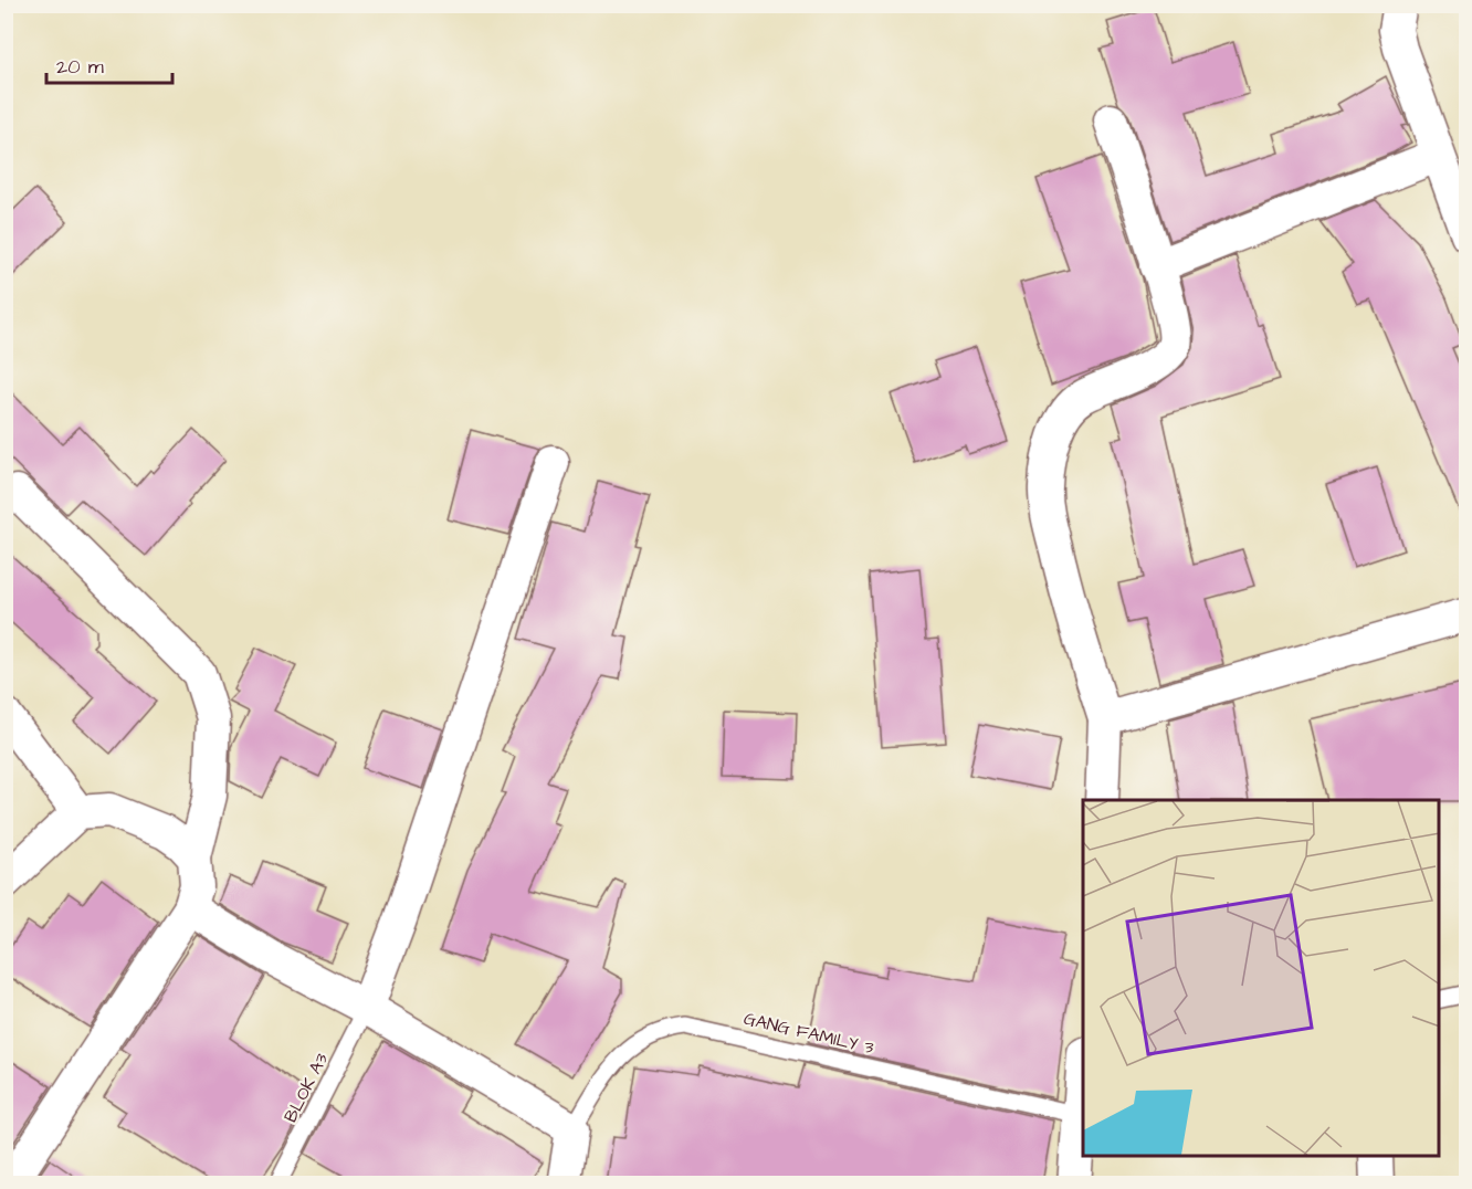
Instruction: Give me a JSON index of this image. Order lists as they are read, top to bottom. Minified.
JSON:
{"streets":{"lane":["GANG FAMILY 3","BLOK A3"]},"scale_bar":"20 m"}
